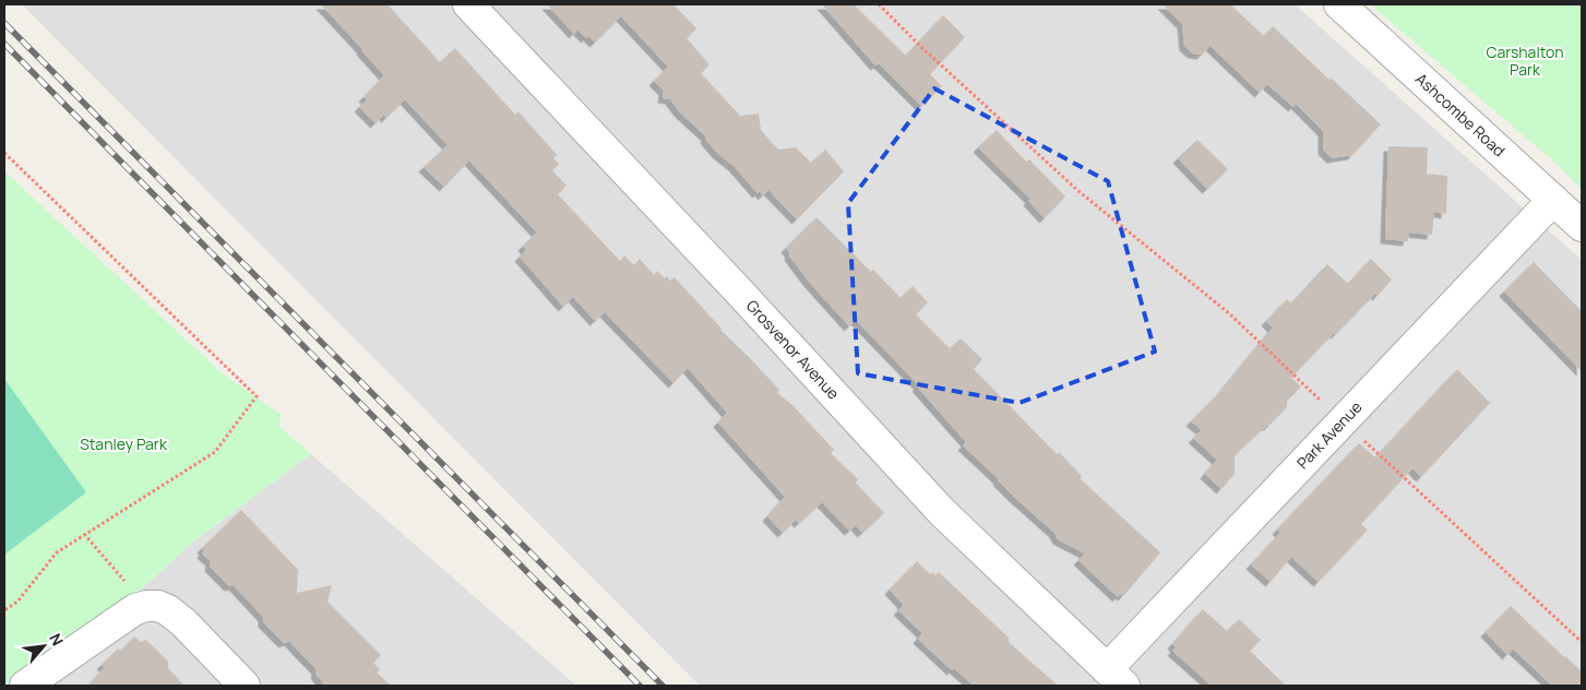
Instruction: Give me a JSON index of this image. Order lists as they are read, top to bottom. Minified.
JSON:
{"streets":{"street":["Ashcombe Road","Grosvenor Avenue","Park Avenue"]},"crossings":[["Ashcombe Road","Park Avenue"],["Grosvenor Avenue","Park Avenue"]],"parks":["Carshalton Park","Stanley Park"],"north":"top right"}
